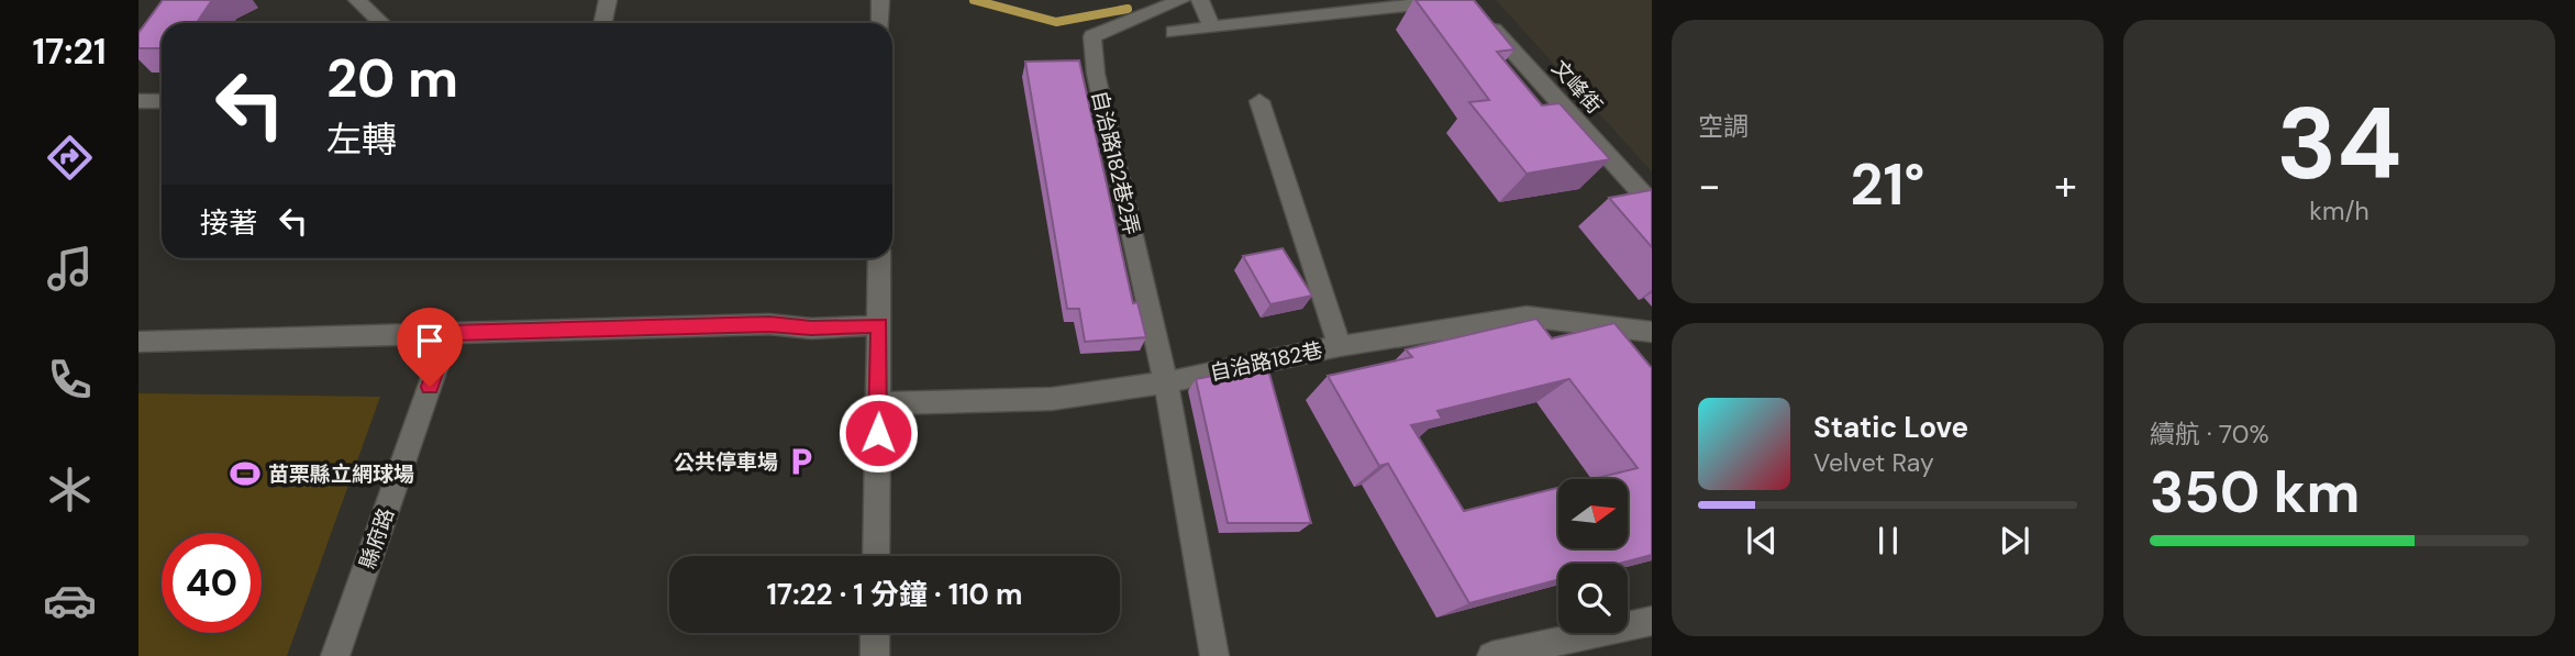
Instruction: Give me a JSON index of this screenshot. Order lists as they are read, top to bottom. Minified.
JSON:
{"streets":{"street":["文峰街","自治路182巷2弄","自治路182巷","縣府路"]},"crossings":[["自治路182巷2弄","自治路182巷"]],"places":{"parking":["公共停車場"],"sports":["苗栗縣立網球場"]},"north":"right","page":{"tabs":"17:21","tile":["空調",["34","km/h"],["續航 · 70%","350 km"]],"turn":["20 m","左轉"],"heat":["−","21°","+"],"then":"接著","song":["Static Love","Velvet Ray"],"limit":"40","trip":"17:22 · 1 分鐘 · 110 m"}}
